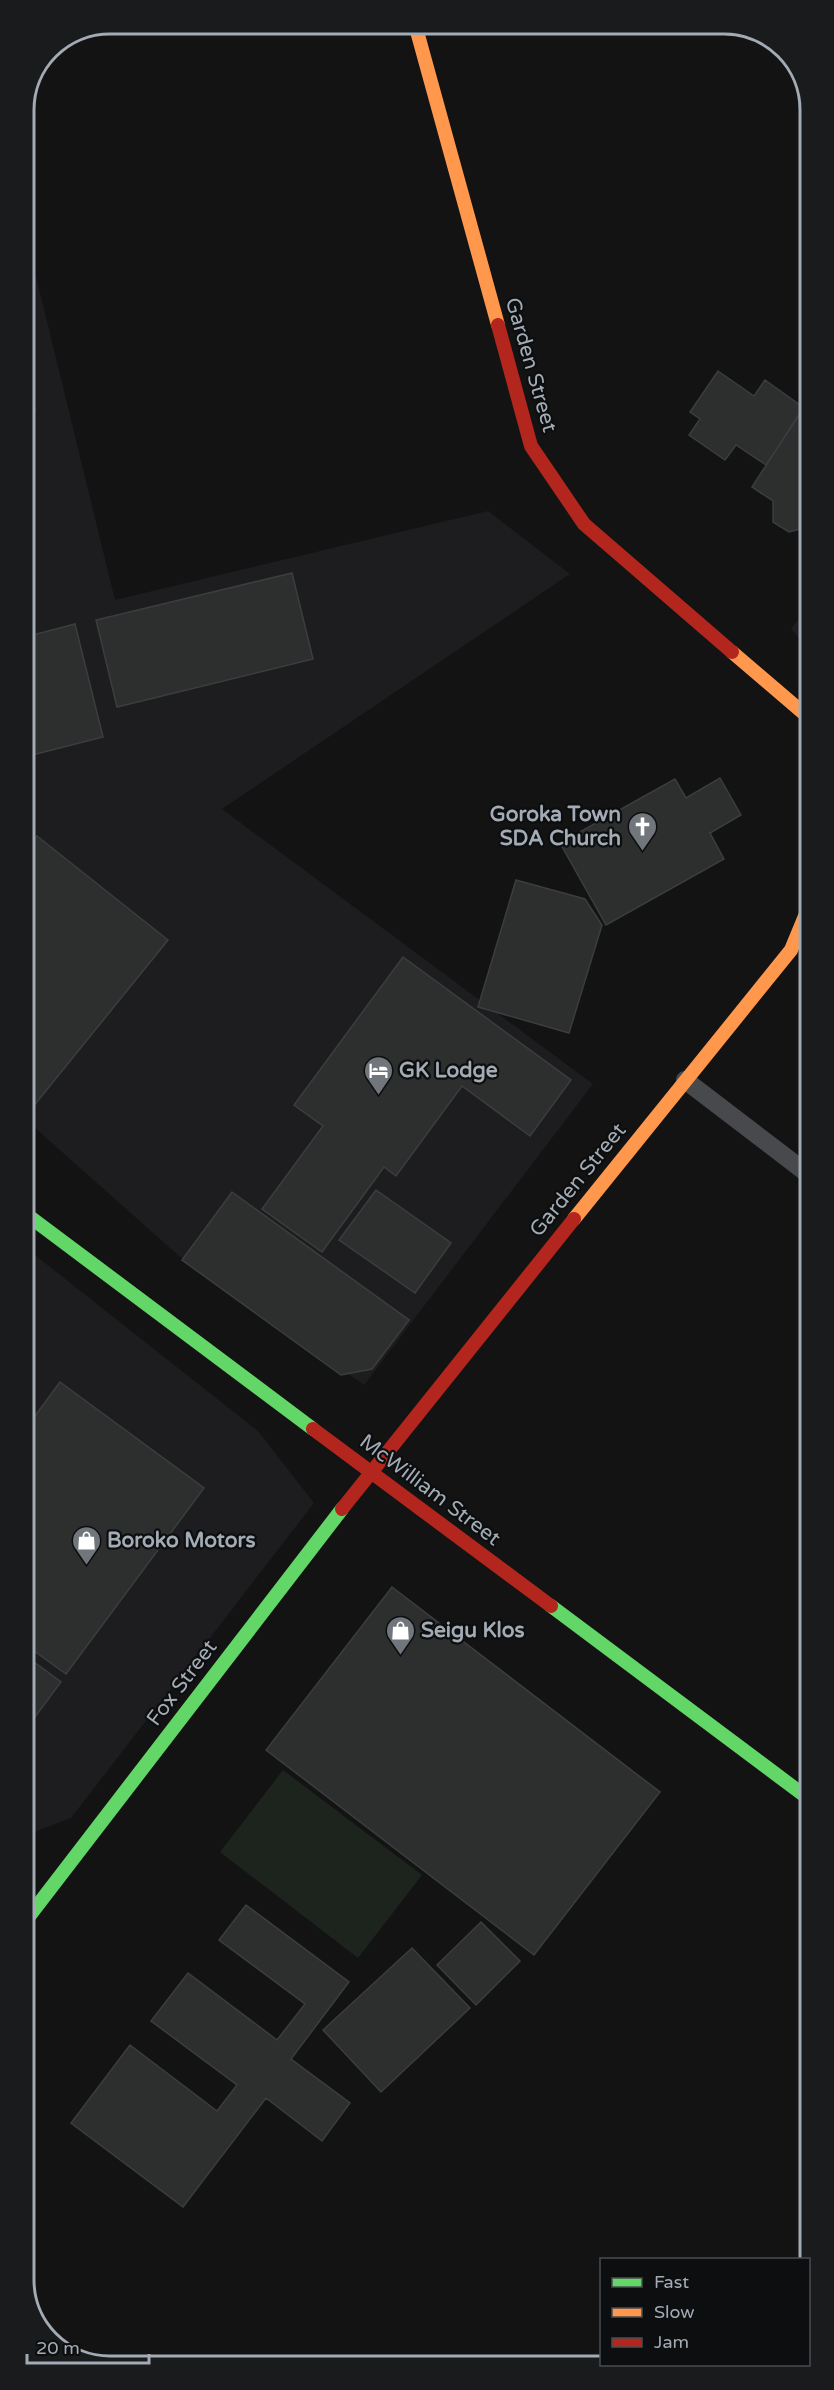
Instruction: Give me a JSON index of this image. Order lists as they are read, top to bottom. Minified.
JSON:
{"streets":{"street":["Garden Street","McWilliam Street","Fox Street"]},"crossings":[["Garden Street","McWilliam Street"],["Garden Street","Fox Street"],["McWilliam Street","Fox Street"]],"places":{"church":["Goroka Town SDA Church"],"hotel":["GK Lodge"],"shop":["Boroko Motors","Seigu Klos"]},"legend":["Fast","Slow","Jam"],"scale_bar":"20 m"}
